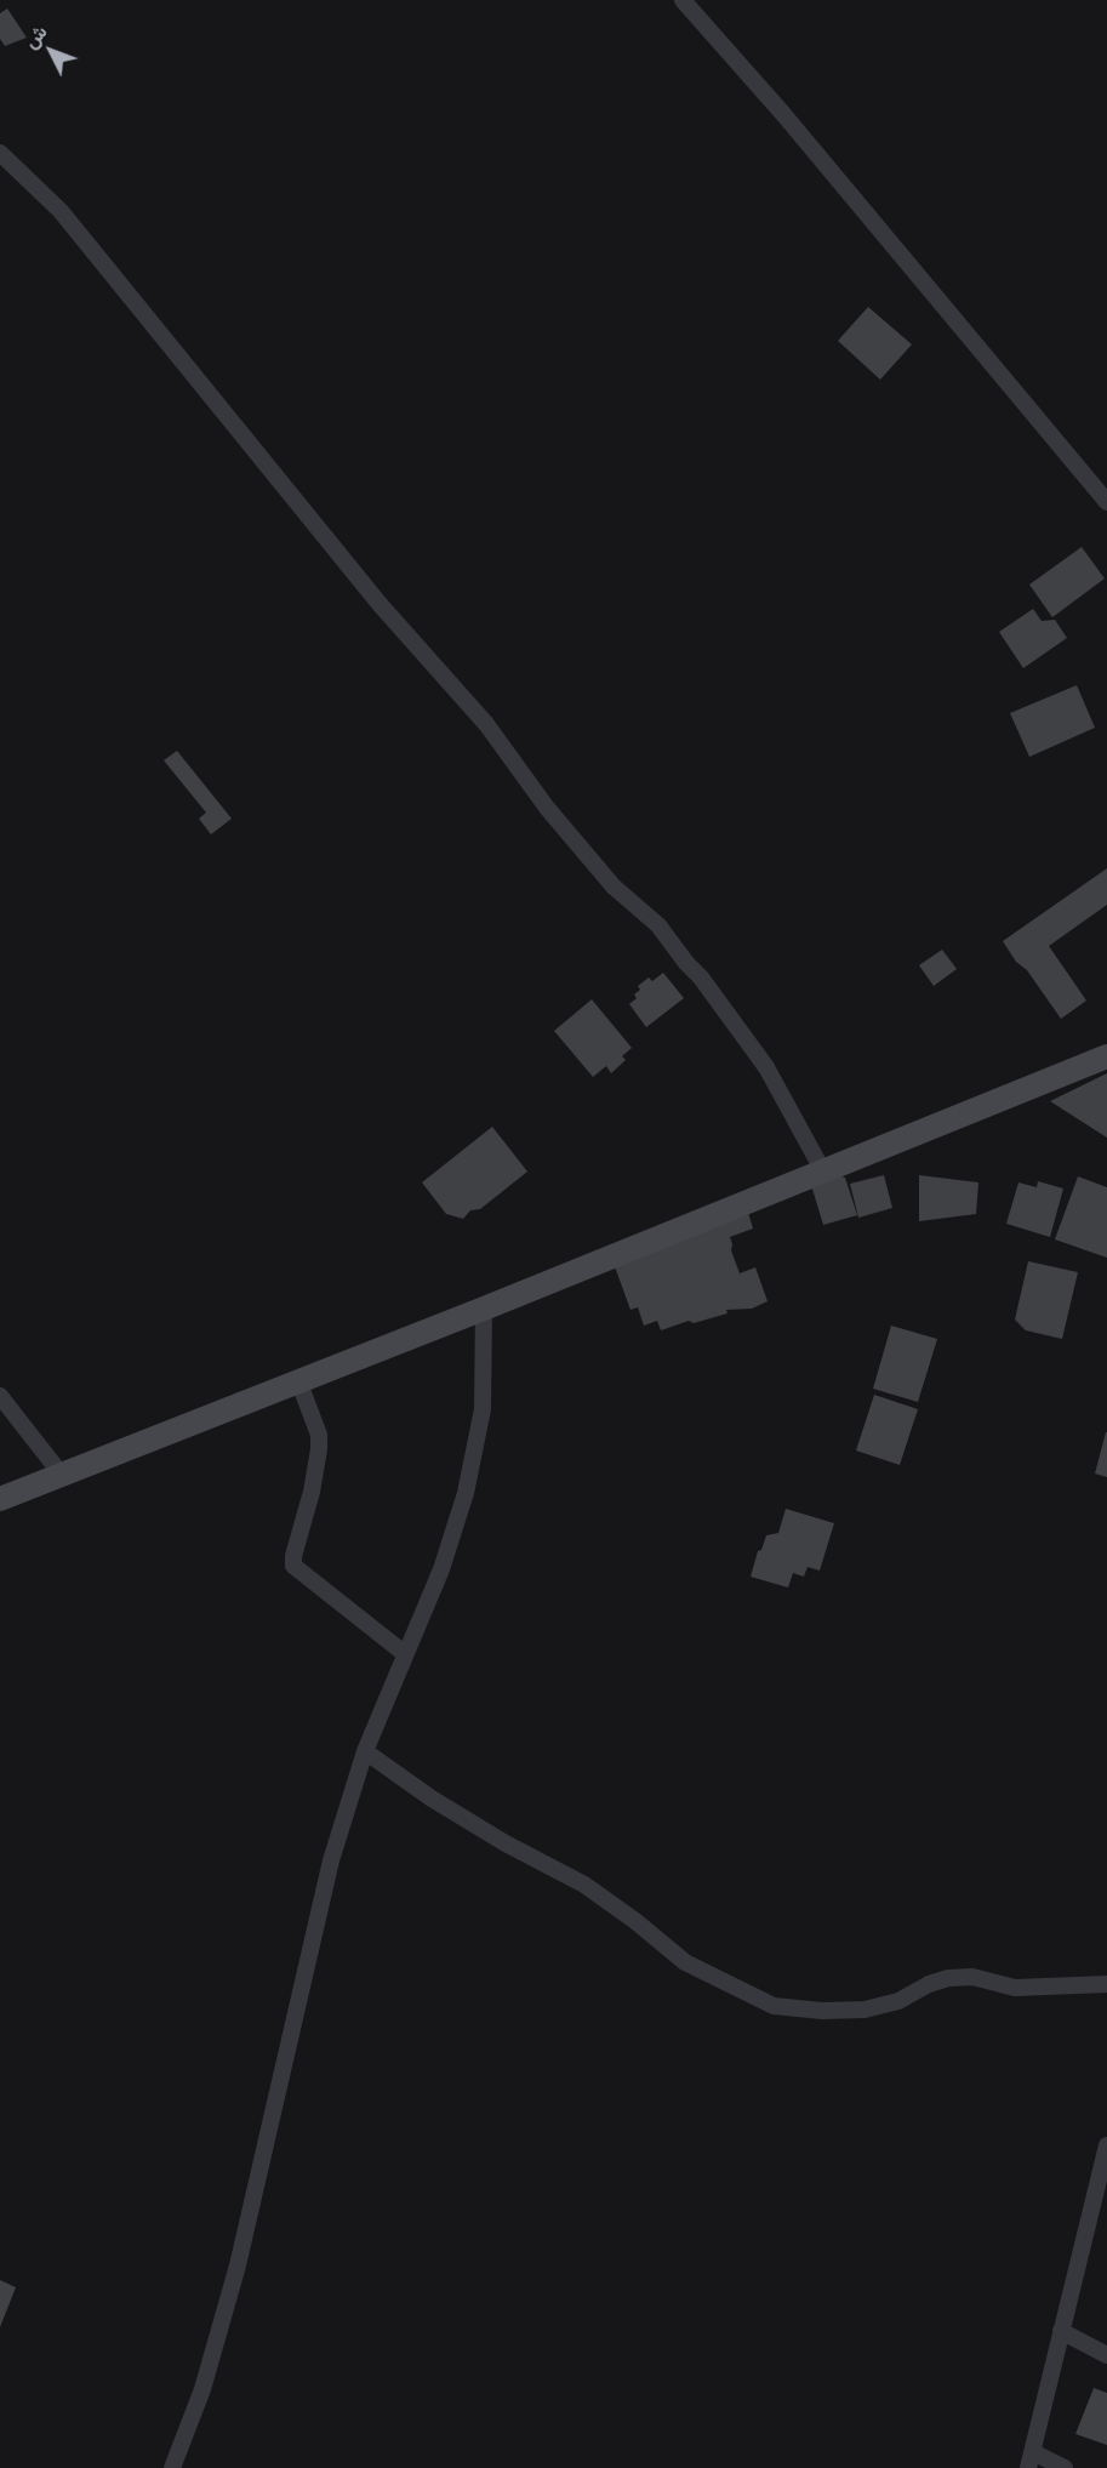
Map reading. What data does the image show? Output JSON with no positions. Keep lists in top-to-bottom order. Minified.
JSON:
{"north":"top left"}
